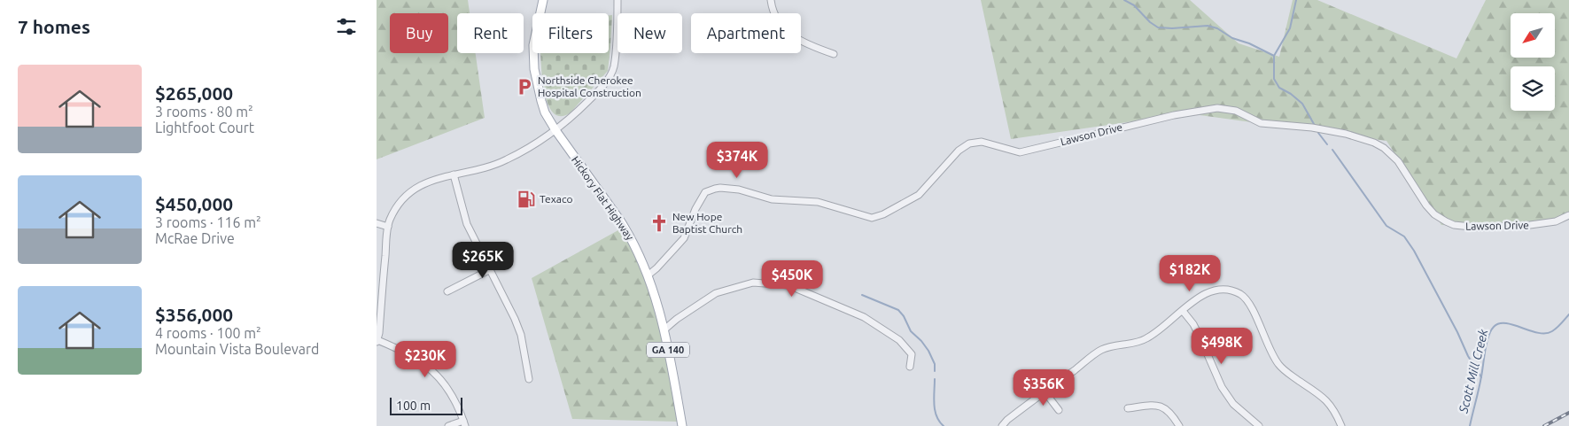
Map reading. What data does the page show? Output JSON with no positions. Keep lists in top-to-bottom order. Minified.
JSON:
{"streets":{"main road":["Hickory Flat Highway","GA 140"],"street":["Lawson Drive"]},"crossings":[["Lawson Drive","Hickory Flat Highway"]],"water":["Scott Mill Creek"],"places":{"parking":["Northside Cherokee Hospital Construction"],"fuel station":["Texaco"],"church":["New Hope Baptist Church"]},"scale_bar":"100 m","north":"bottom left","page":{"heading":"7 homes","chip":["Buy","Rent","Filters","New","Apartment"],"list":[{"name":"$265,000","note":"3 rooms · 80 m² · Lightfoot Court"},{"name":"$450,000","note":"3 rooms · 116 m² · McRae Drive"},{"name":"$356,000","note":"4 rooms · 100 m² · Mountain Vista Boulevard"}],"price":["$374K","$265K","$182K","$450K","$498K","$230K","$356K"],"scale":"100 m"}}
